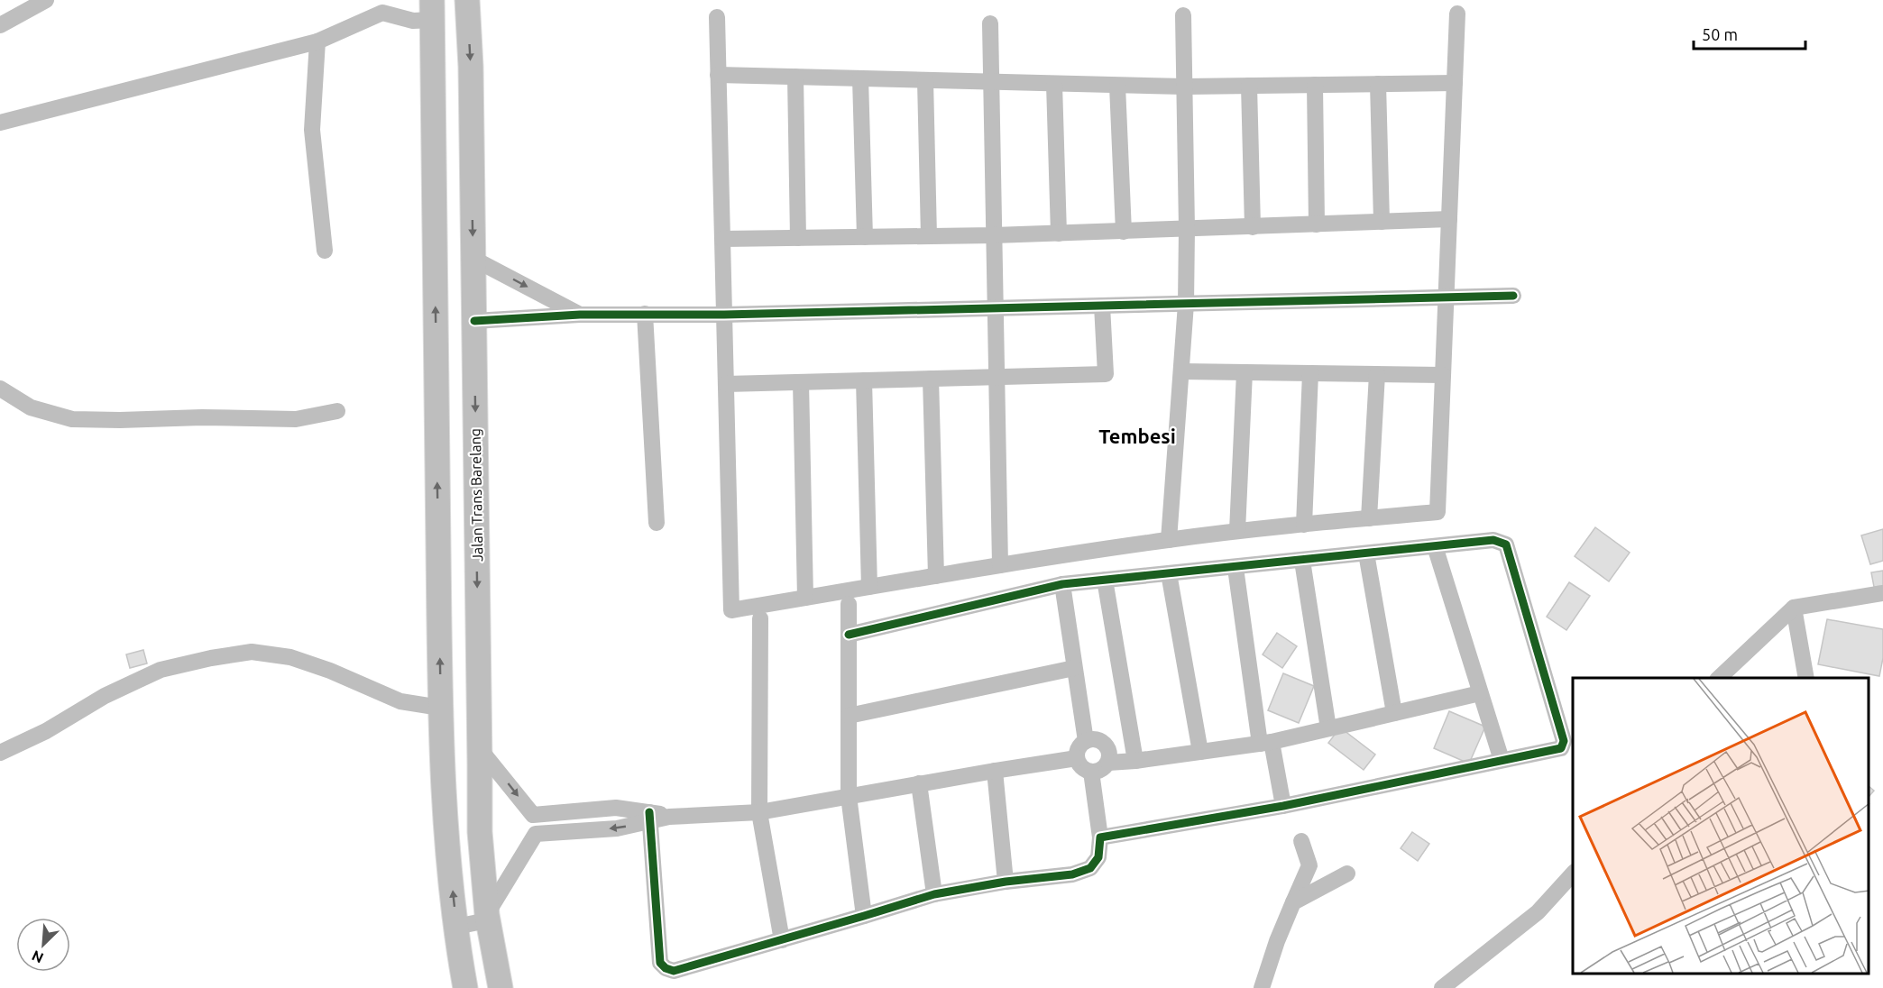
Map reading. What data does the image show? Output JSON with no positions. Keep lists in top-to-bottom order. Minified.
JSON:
{"streets":{"highway":["Jalan Trans Barelang"]},"districts":["Tembesi"],"scale_bar":"50 m","north":"bottom left"}
